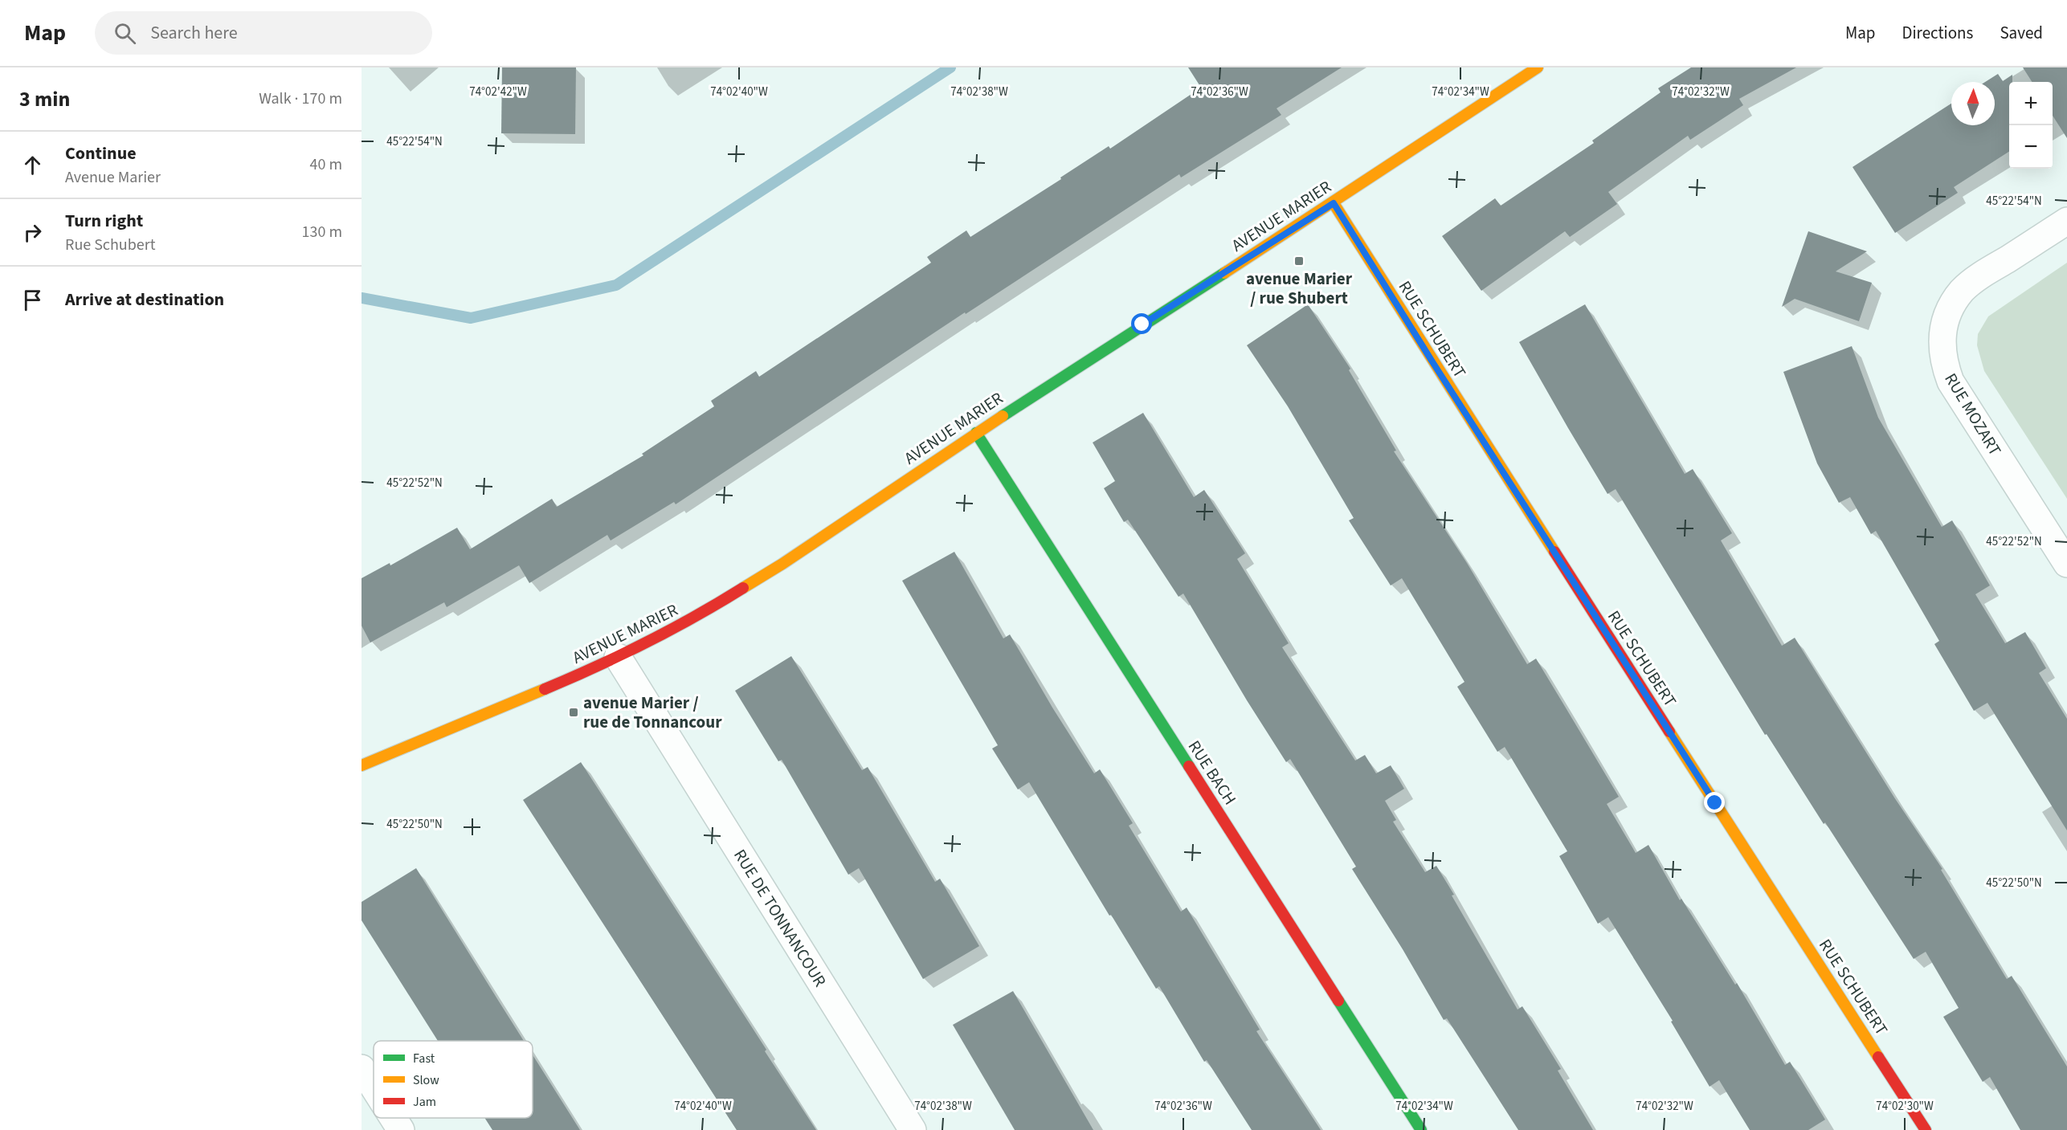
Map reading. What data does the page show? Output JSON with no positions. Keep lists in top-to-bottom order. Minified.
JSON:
{"streets":{"street":["AVENUE MARIER","RUE SCHUBERT","RUE MOZART","RUE BACH","RUE DE TONNANCOUR"]},"crossings":[["AVENUE MARIER","RUE SCHUBERT"],["AVENUE MARIER","RUE BACH"],["AVENUE MARIER","RUE DE TONNANCOUR"]],"places":{"transit":["avenue Marier / rue Shubert","avenue Marier / rue de Tonnancour"]},"legend":["Fast","Slow","Jam"],"north":"top","page":{"header":"Map","search":"Search here","nav":["Map","Directions","Saved"],"heading":["3 min","Walk · 170 m"],"map_buttons":["+","−"],"list":[["Continue","Avenue Marier","40 m"],["Turn right","Rue Schubert","130 m"],"Arrive at destination"]},"coordinates":["74°02'42\"W","74°02'40\"W","74°02'38\"W","74°02'36\"W","74°02'34\"W","74°02'32\"W","45°22'54\"N","45°22'52\"N","45°22'50\"N","74°02'30\"W"]}
